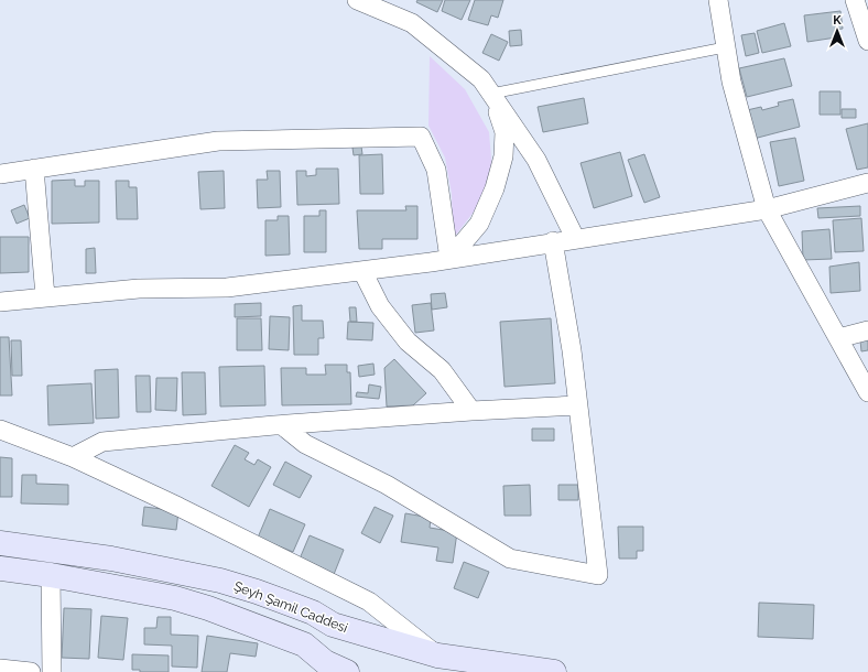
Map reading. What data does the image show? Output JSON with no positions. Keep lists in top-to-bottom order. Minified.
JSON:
{"streets":{"main road":["Şeyh Şamil Caddesi"]},"north":"top"}
